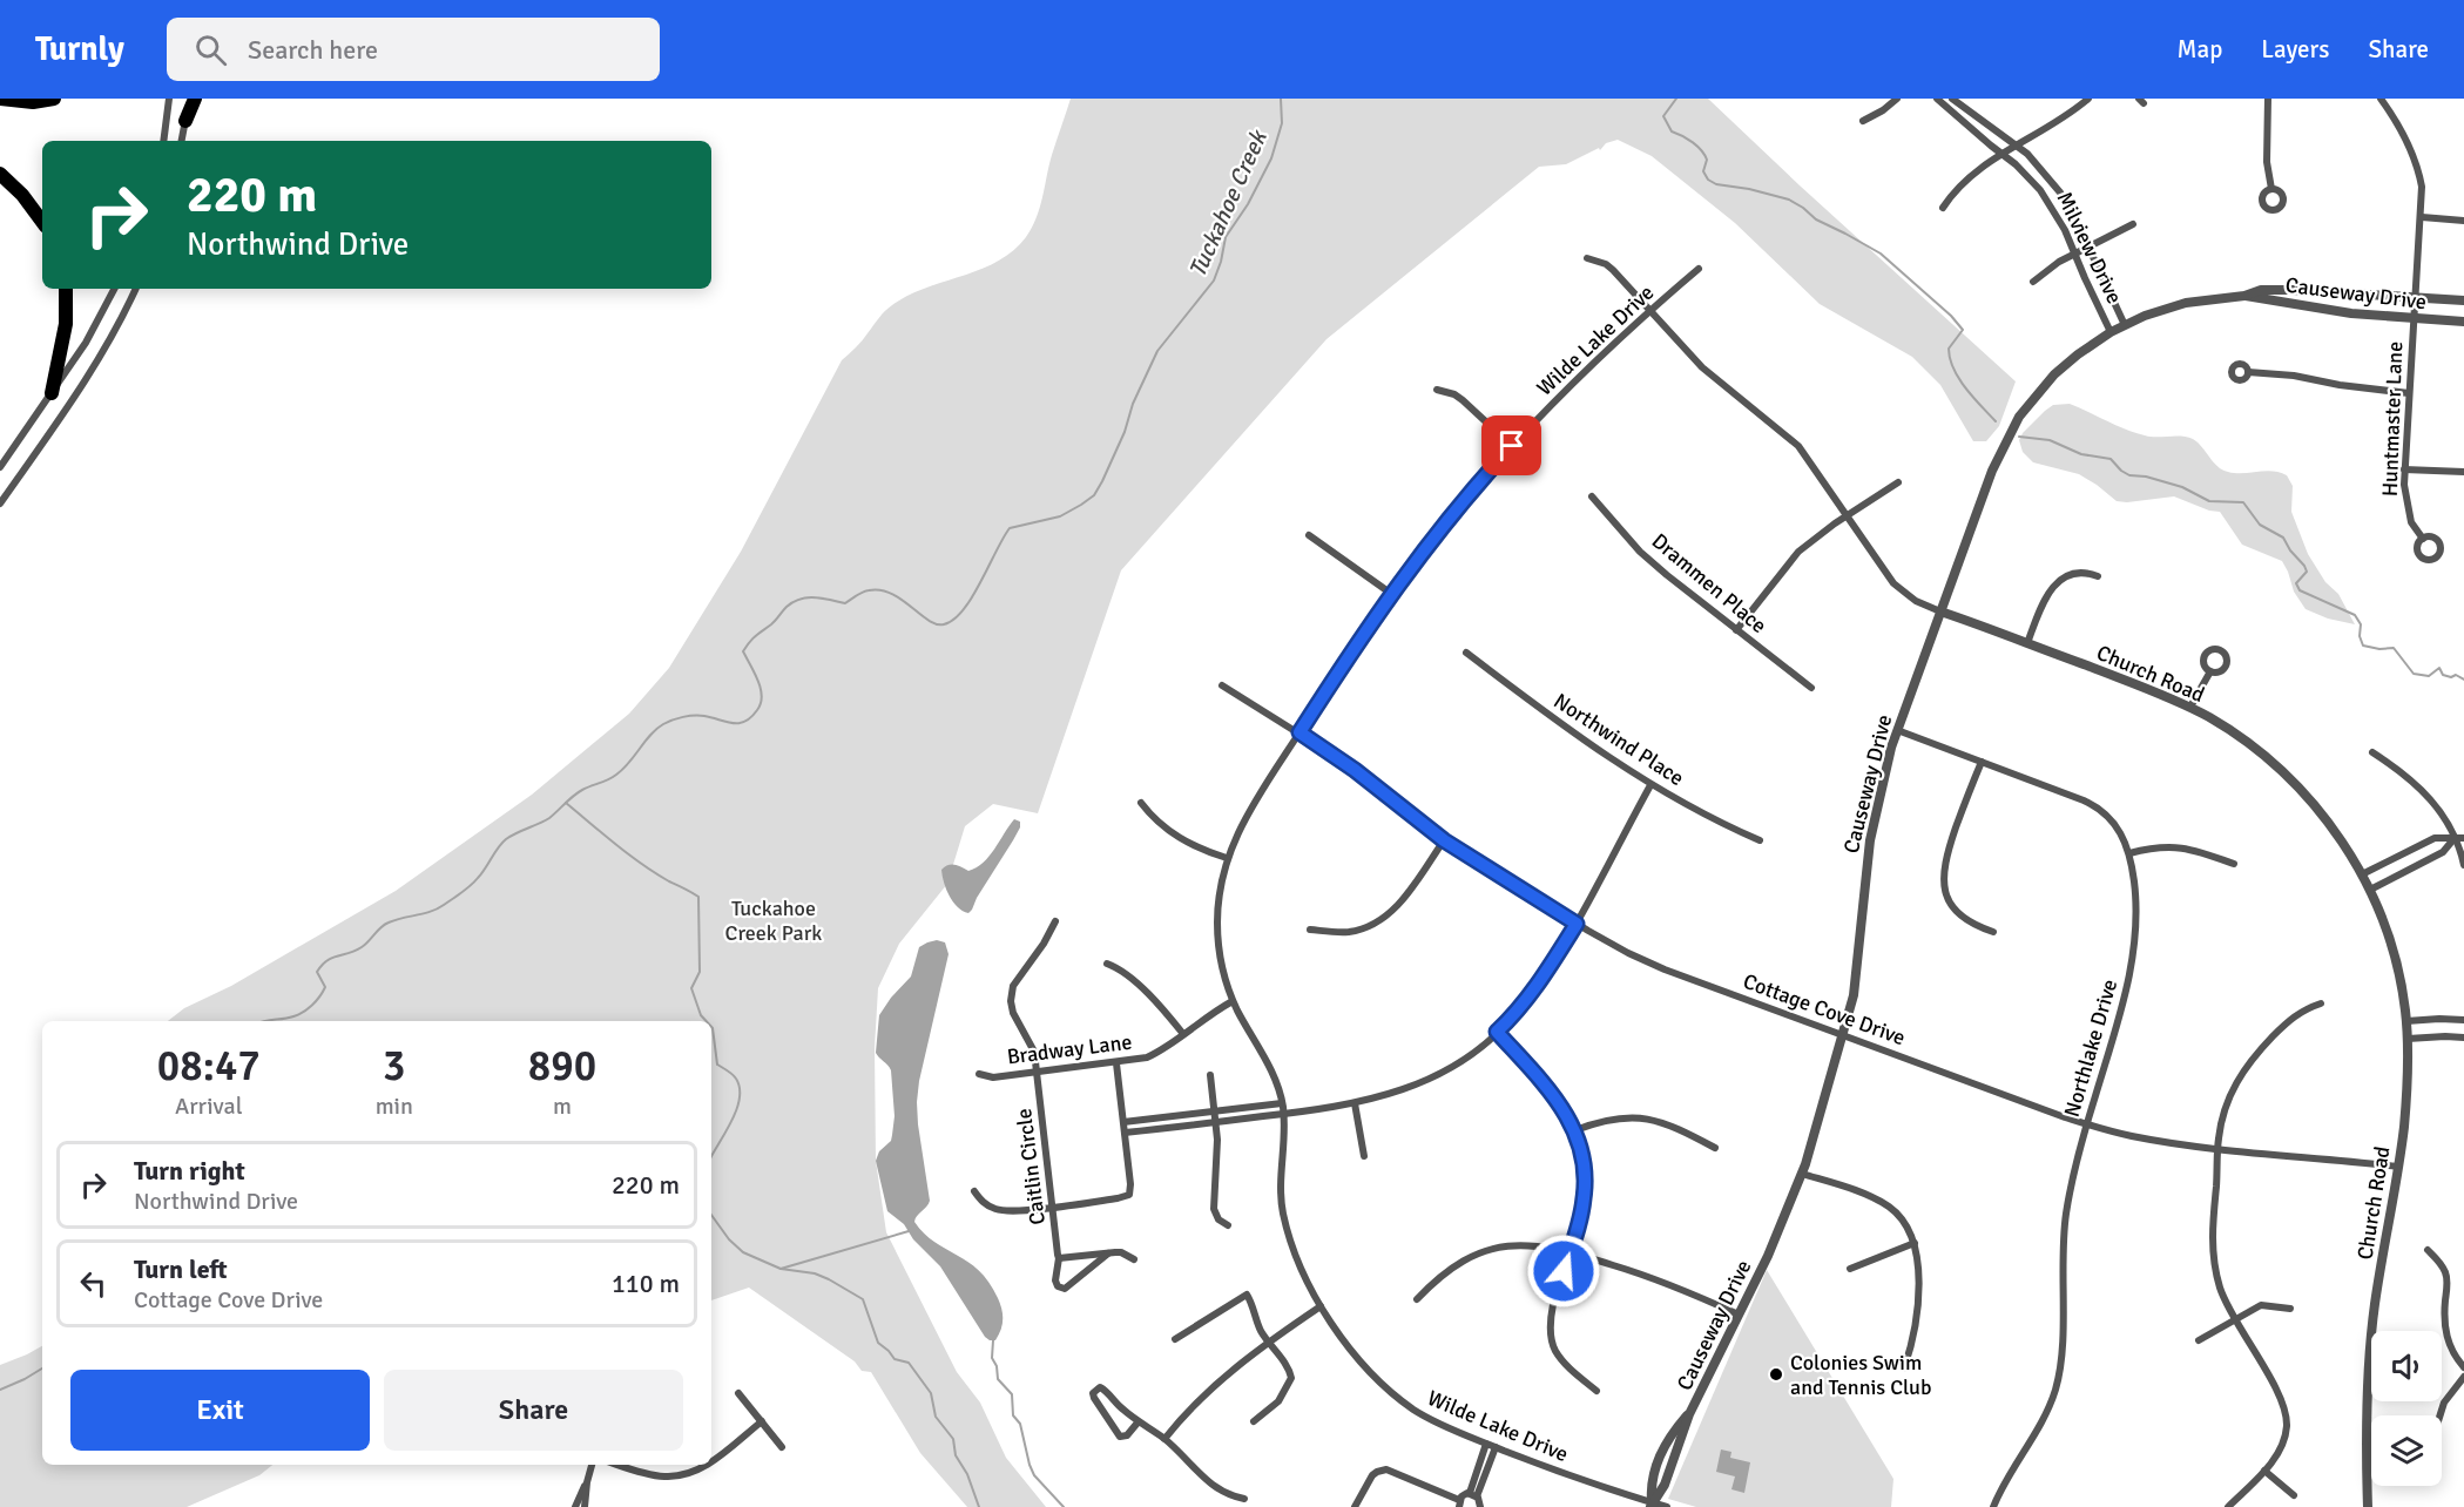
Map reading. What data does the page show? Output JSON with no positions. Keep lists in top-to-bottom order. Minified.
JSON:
{"streets":{"street":["Milview Drive","Causeway Drive","Wilde Lake Drive","Huntmaster Lane","Drammen Place","Church Road","Northwind Place","Cottage Cove Drive","Northlake Drive","Bradway Lane","Caitlin Circle"]},"crossings":[["Milview Drive","Causeway Drive"],["Causeway Drive","Wilde Lake Drive"],["Causeway Drive","Huntmaster Lane"],["Causeway Drive","Church Road"],["Causeway Drive","Cottage Cove Drive"],["Causeway Drive","Northlake Drive"],["Wilde Lake Drive","Church Road"],["Wilde Lake Drive","Cottage Cove Drive"],["Wilde Lake Drive","Bradway Lane"],["Church Road","Cottage Cove Drive"],["Cottage Cove Drive","Northlake Drive"],["Bradway Lane","Caitlin Circle"]],"water":["Tuckahoe Creek"],"parks":["Tuckahoe Creek Park"],"places":["Colonies Swim and Tennis Club"],"page":{"header":"Turnly","search":"Search here","nav":["Map","Layers","Share"],"turn":["220 m","Northwind Drive"],"eta":["08:47","Arrival","3","min","890","m"],"list":[{"name":"Turn right","note":"Northwind Drive","value":"220 m"},{"name":"Turn left","note":"Cottage Cove Drive","value":"110 m"}],"buttons":["Exit","Share"]}}
